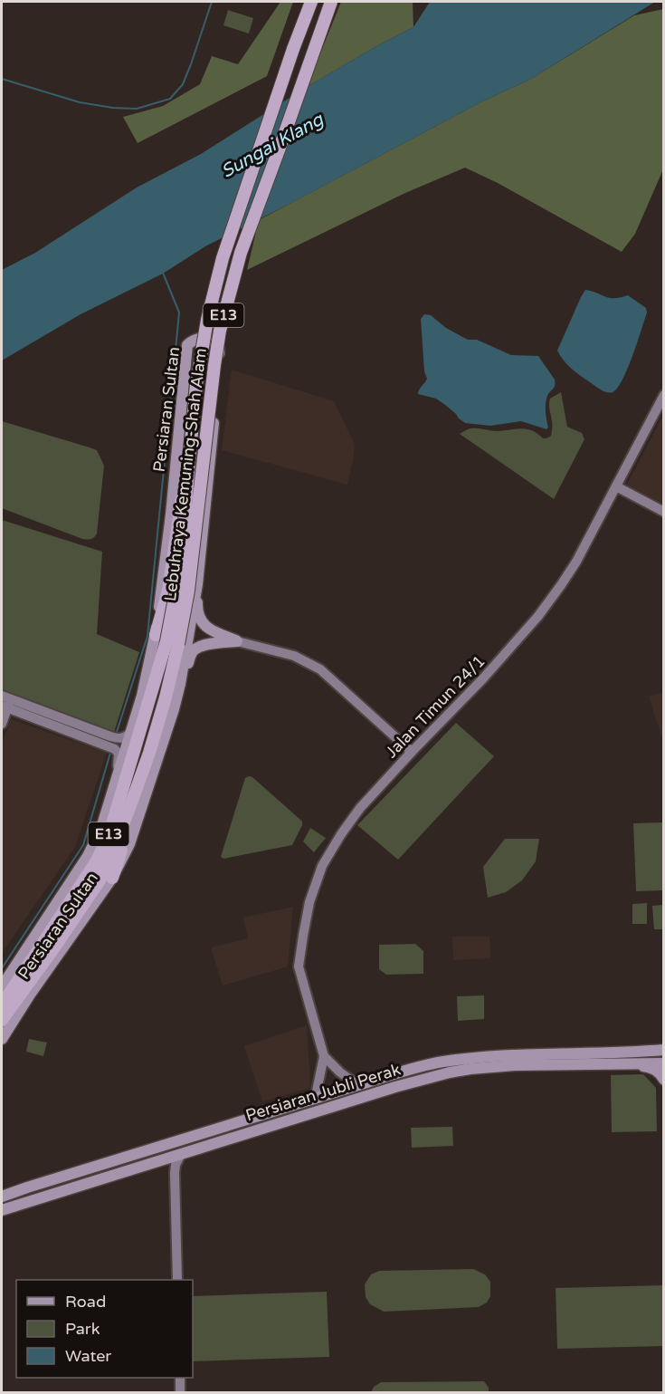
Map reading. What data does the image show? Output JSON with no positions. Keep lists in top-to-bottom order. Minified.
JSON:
{"streets":{"highway":["E13","Lebuhraya Kemuning-Shah Alam"],"main road":["Persiaran Sultan","Persiaran Jubli Perak"],"street":["Jalan Timun 24/1"]},"crossings":[["E13","Persiaran Sultan"],["E13","Lebuhraya Kemuning-Shah Alam"],["Persiaran Sultan","Lebuhraya Kemuning-Shah Alam"]],"water":["Sungai Klang"],"legend":["Road","Park","Water"]}
